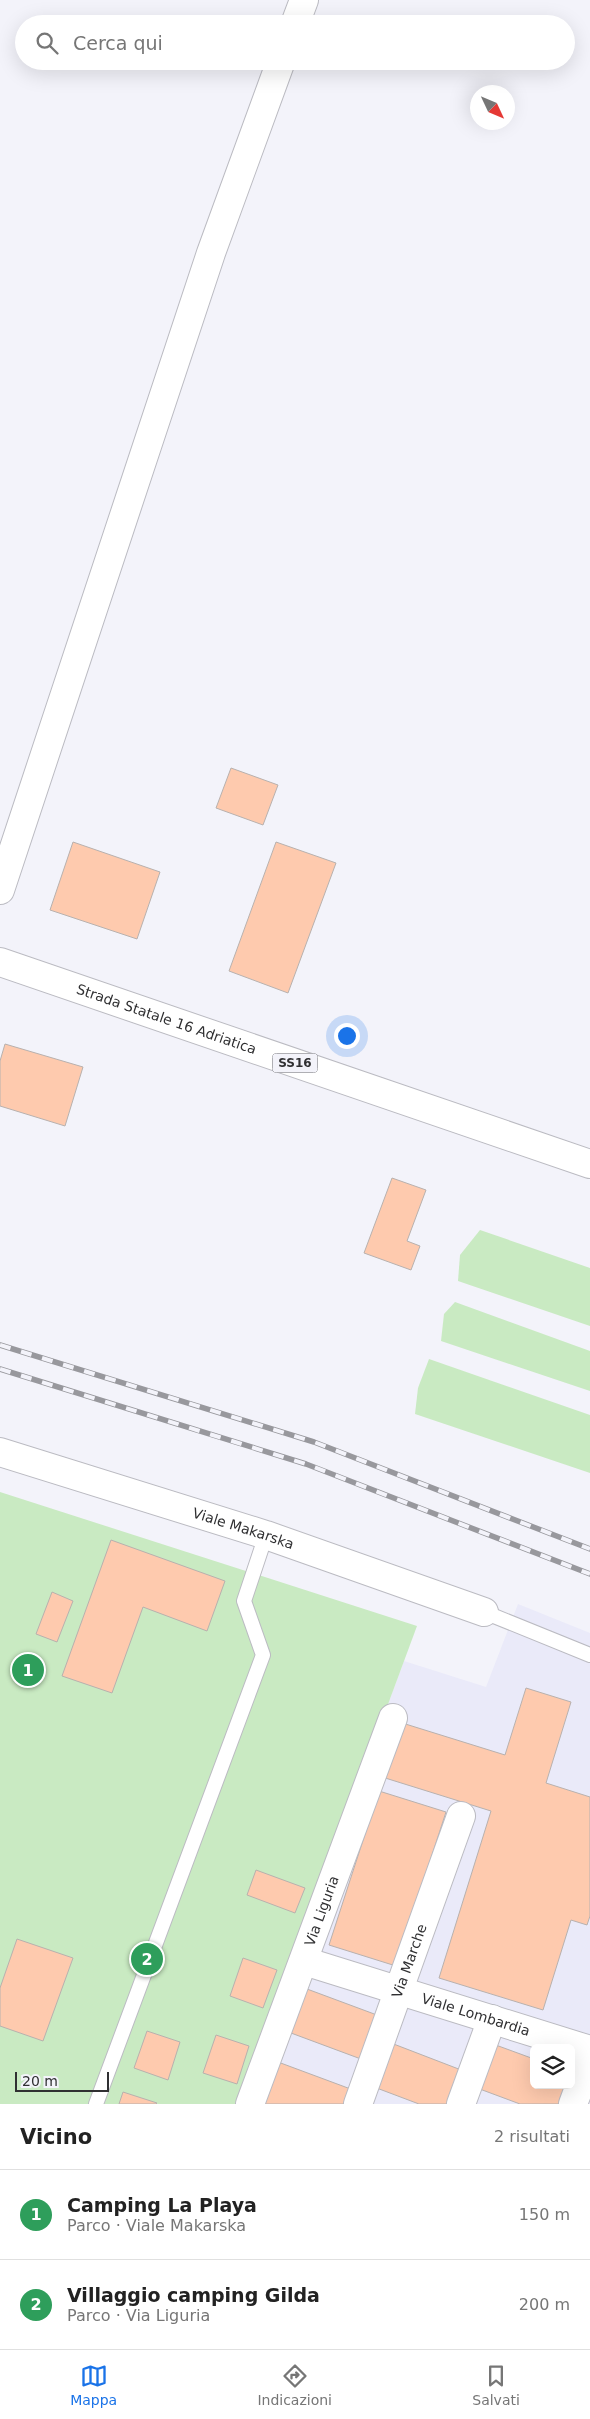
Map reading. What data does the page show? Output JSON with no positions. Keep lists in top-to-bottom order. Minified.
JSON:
{"streets":{"street":["Strada Statale 16 Adriatica","SS16","Viale Makarska","Via Liguria","Via Marche","Viale Lombardia"]},"crossings":[["Via Liguria","Viale Lombardia"],["Via Marche","Viale Lombardia"]],"scale_bar":"20 m","north":"bottom right","page":{"search":"Cerca qui","pins":["1","2"],"scale":"20 m","heading":["Vicino","2 risultati"],"list":[{"mark":"1","name":"Camping La Playa","note":"Parco · Viale Makarska","value":"150 m"},{"mark":"2","name":"Villaggio camping Gilda","note":"Parco · Via Liguria","value":"200 m"}],"nav":["Mappa","Indicazioni","Salvati"]}}
